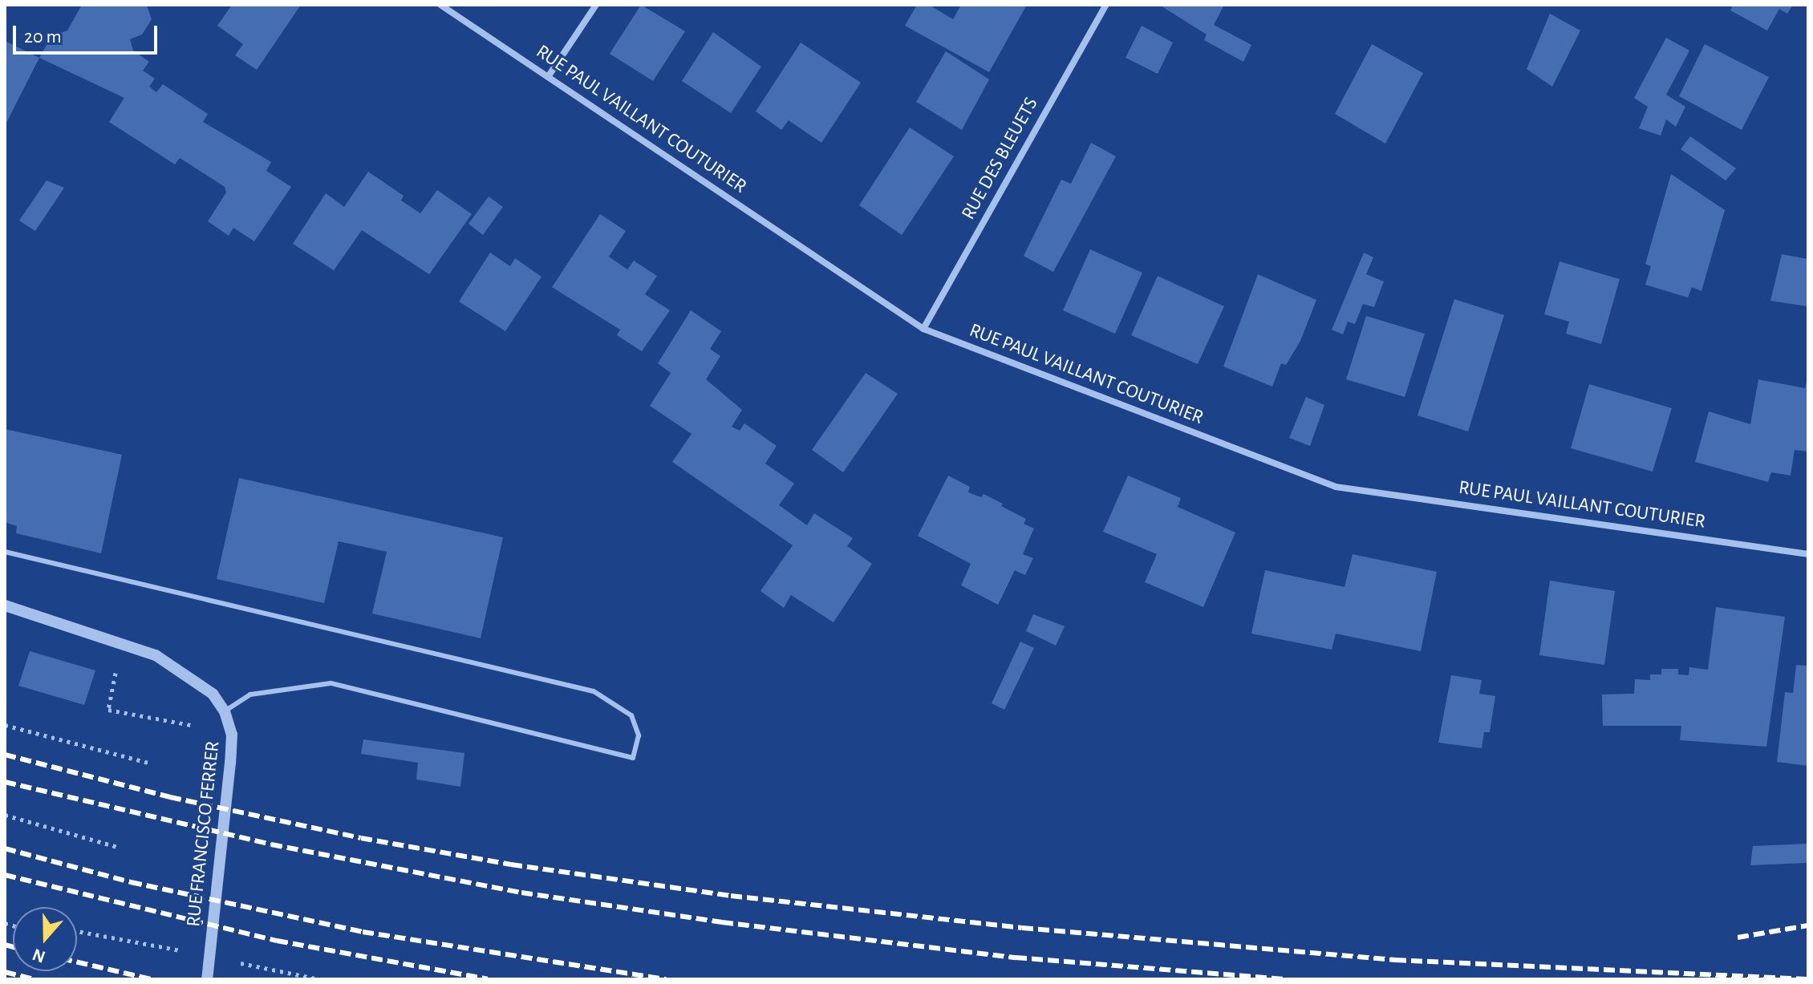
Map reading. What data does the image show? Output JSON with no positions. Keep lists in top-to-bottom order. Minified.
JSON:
{"streets":{"street":["RUE PAUL VAILLANT COUTURIER","RUE DES BLEUETS","RUE FRANCISCO FERRER"]},"crossings":[["RUE PAUL VAILLANT COUTURIER","RUE DES BLEUETS"]],"scale_bar":"20 m","north":"bottom"}
